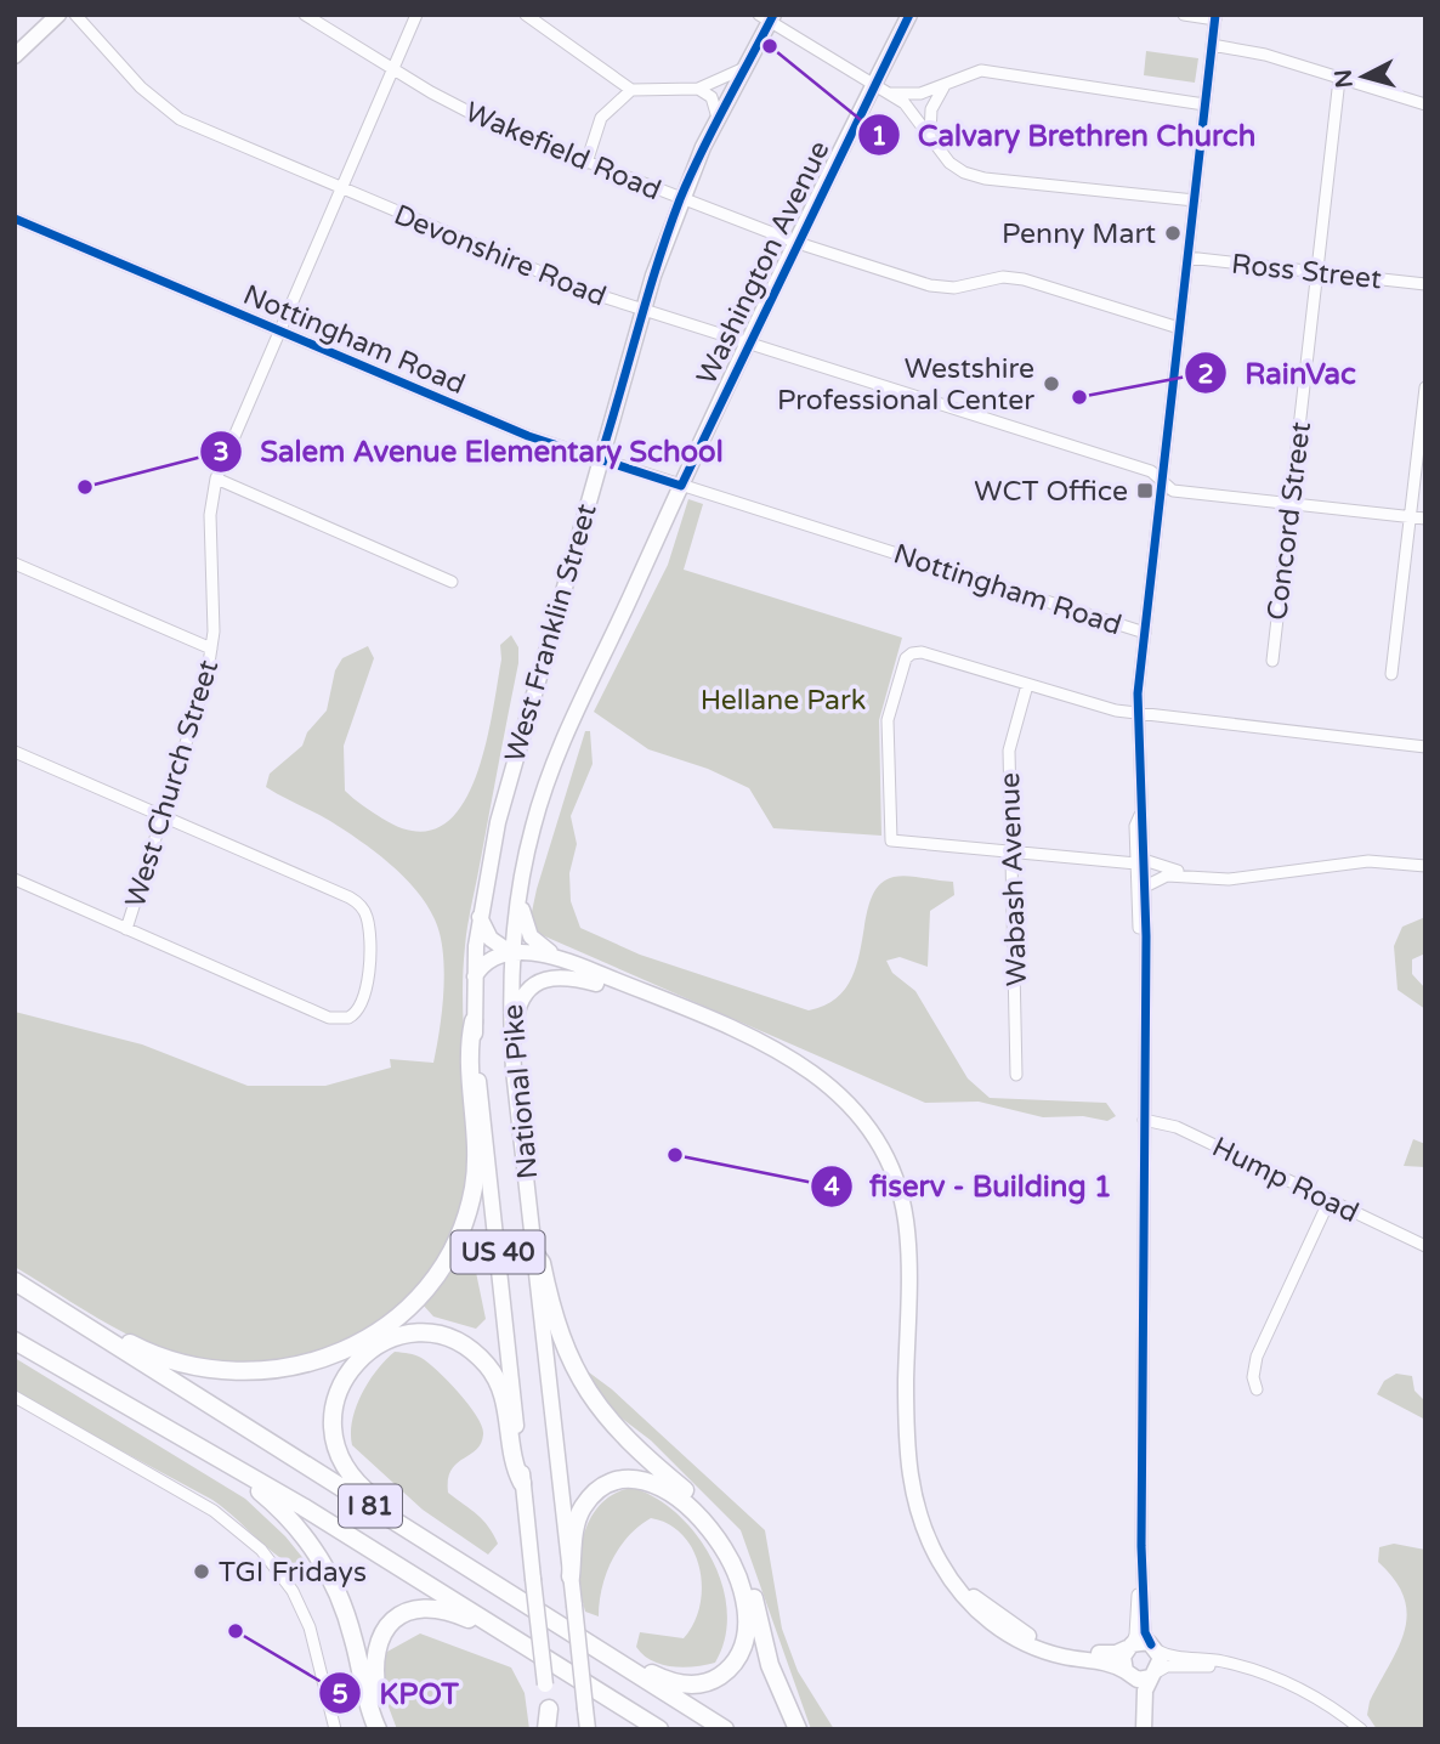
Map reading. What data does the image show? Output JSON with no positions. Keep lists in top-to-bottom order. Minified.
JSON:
{"streets":{"highway":["I 81"],"main road":["Washington Avenue","West Franklin Street","National Pike","US 40"],"street":["Wakefield Road","Devonshire Road","Ross Street","Nottingham Road","Concord Street","West Church Street","Wabash Avenue","Hump Road"]},"crossings":[["Wakefield Road","Washington Avenue"],["Wakefield Road","West Franklin Street"],["Wakefield Road","West Church Street"],["Devonshire Road","Washington Avenue"],["Devonshire Road","Concord Street"],["Devonshire Road","West Franklin Street"],["Devonshire Road","West Church Street"],["Washington Avenue","Nottingham Road"],["Washington Avenue","National Pike"],["Ross Street","Concord Street"],["Nottingham Road","West Franklin Street"],["Nottingham Road","West Church Street"],["Nottingham Road","National Pike"],["West Franklin Street","National Pike"]],"parks":["Hellane Park"],"places":{"other":["Calvary Brethren Church","Penny Mart","Westshire Professional Center","RainVac","Salem Avenue Elementary School","fiserv - Building 1","TGI Fridays","KPOT"],"transit":["WCT Office"]},"north":"left"}
